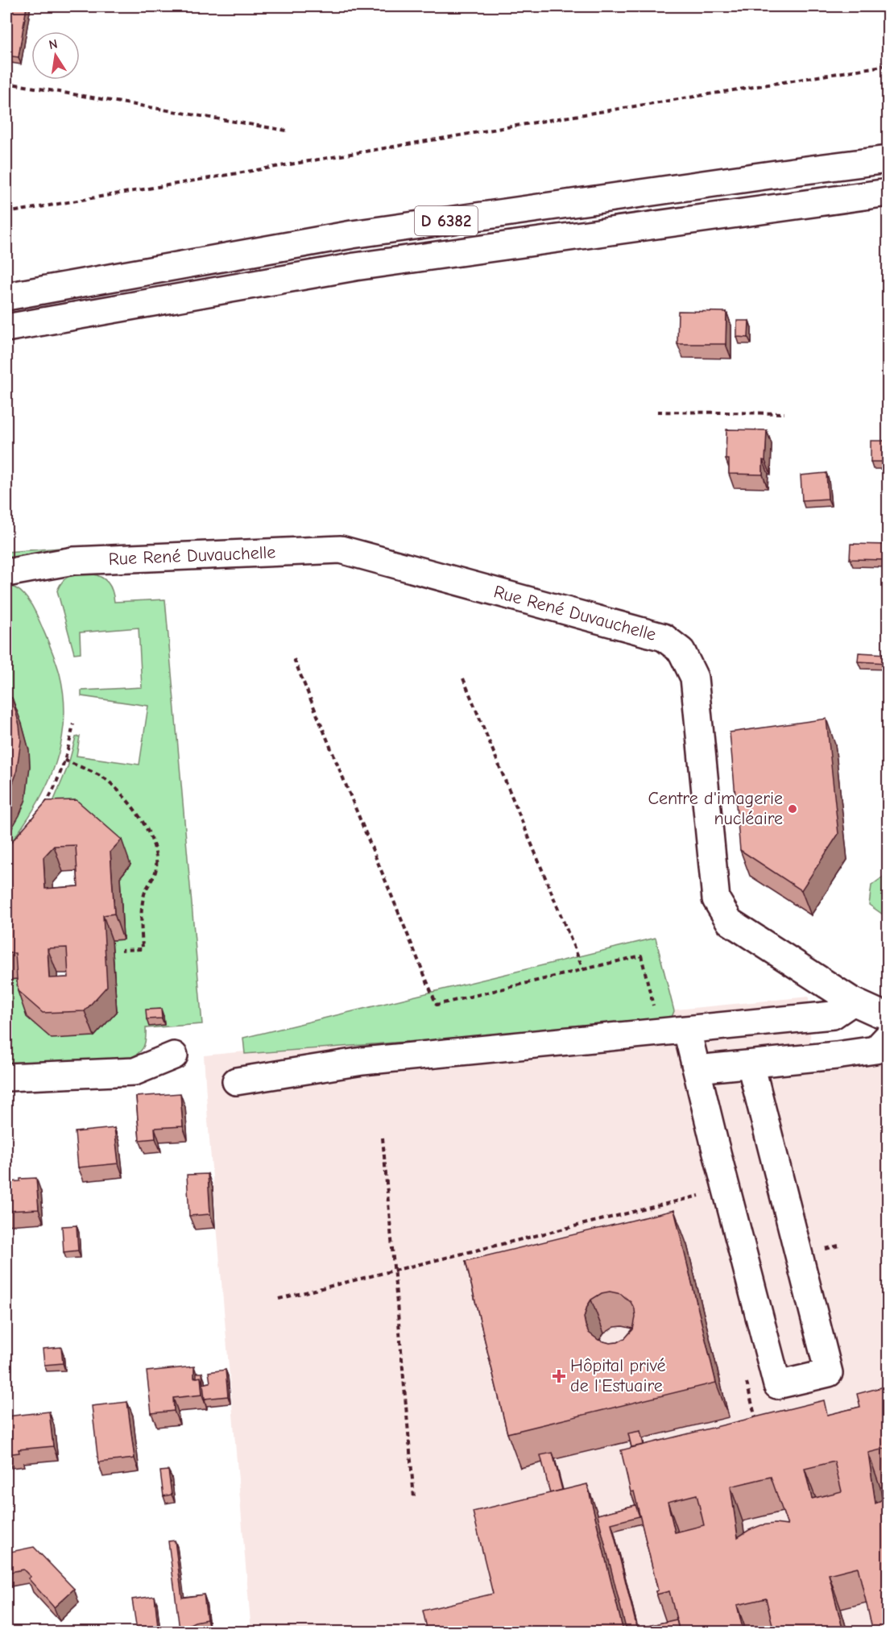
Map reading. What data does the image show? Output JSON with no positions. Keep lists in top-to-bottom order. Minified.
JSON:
{"streets":{"main road":["D 6382","Rue René Duvauchelle"]},"places":{"other":["Centre d'imagerie nucléaire"],"health":["Hôpital privé de l'Estuaire"]},"north":"top"}
